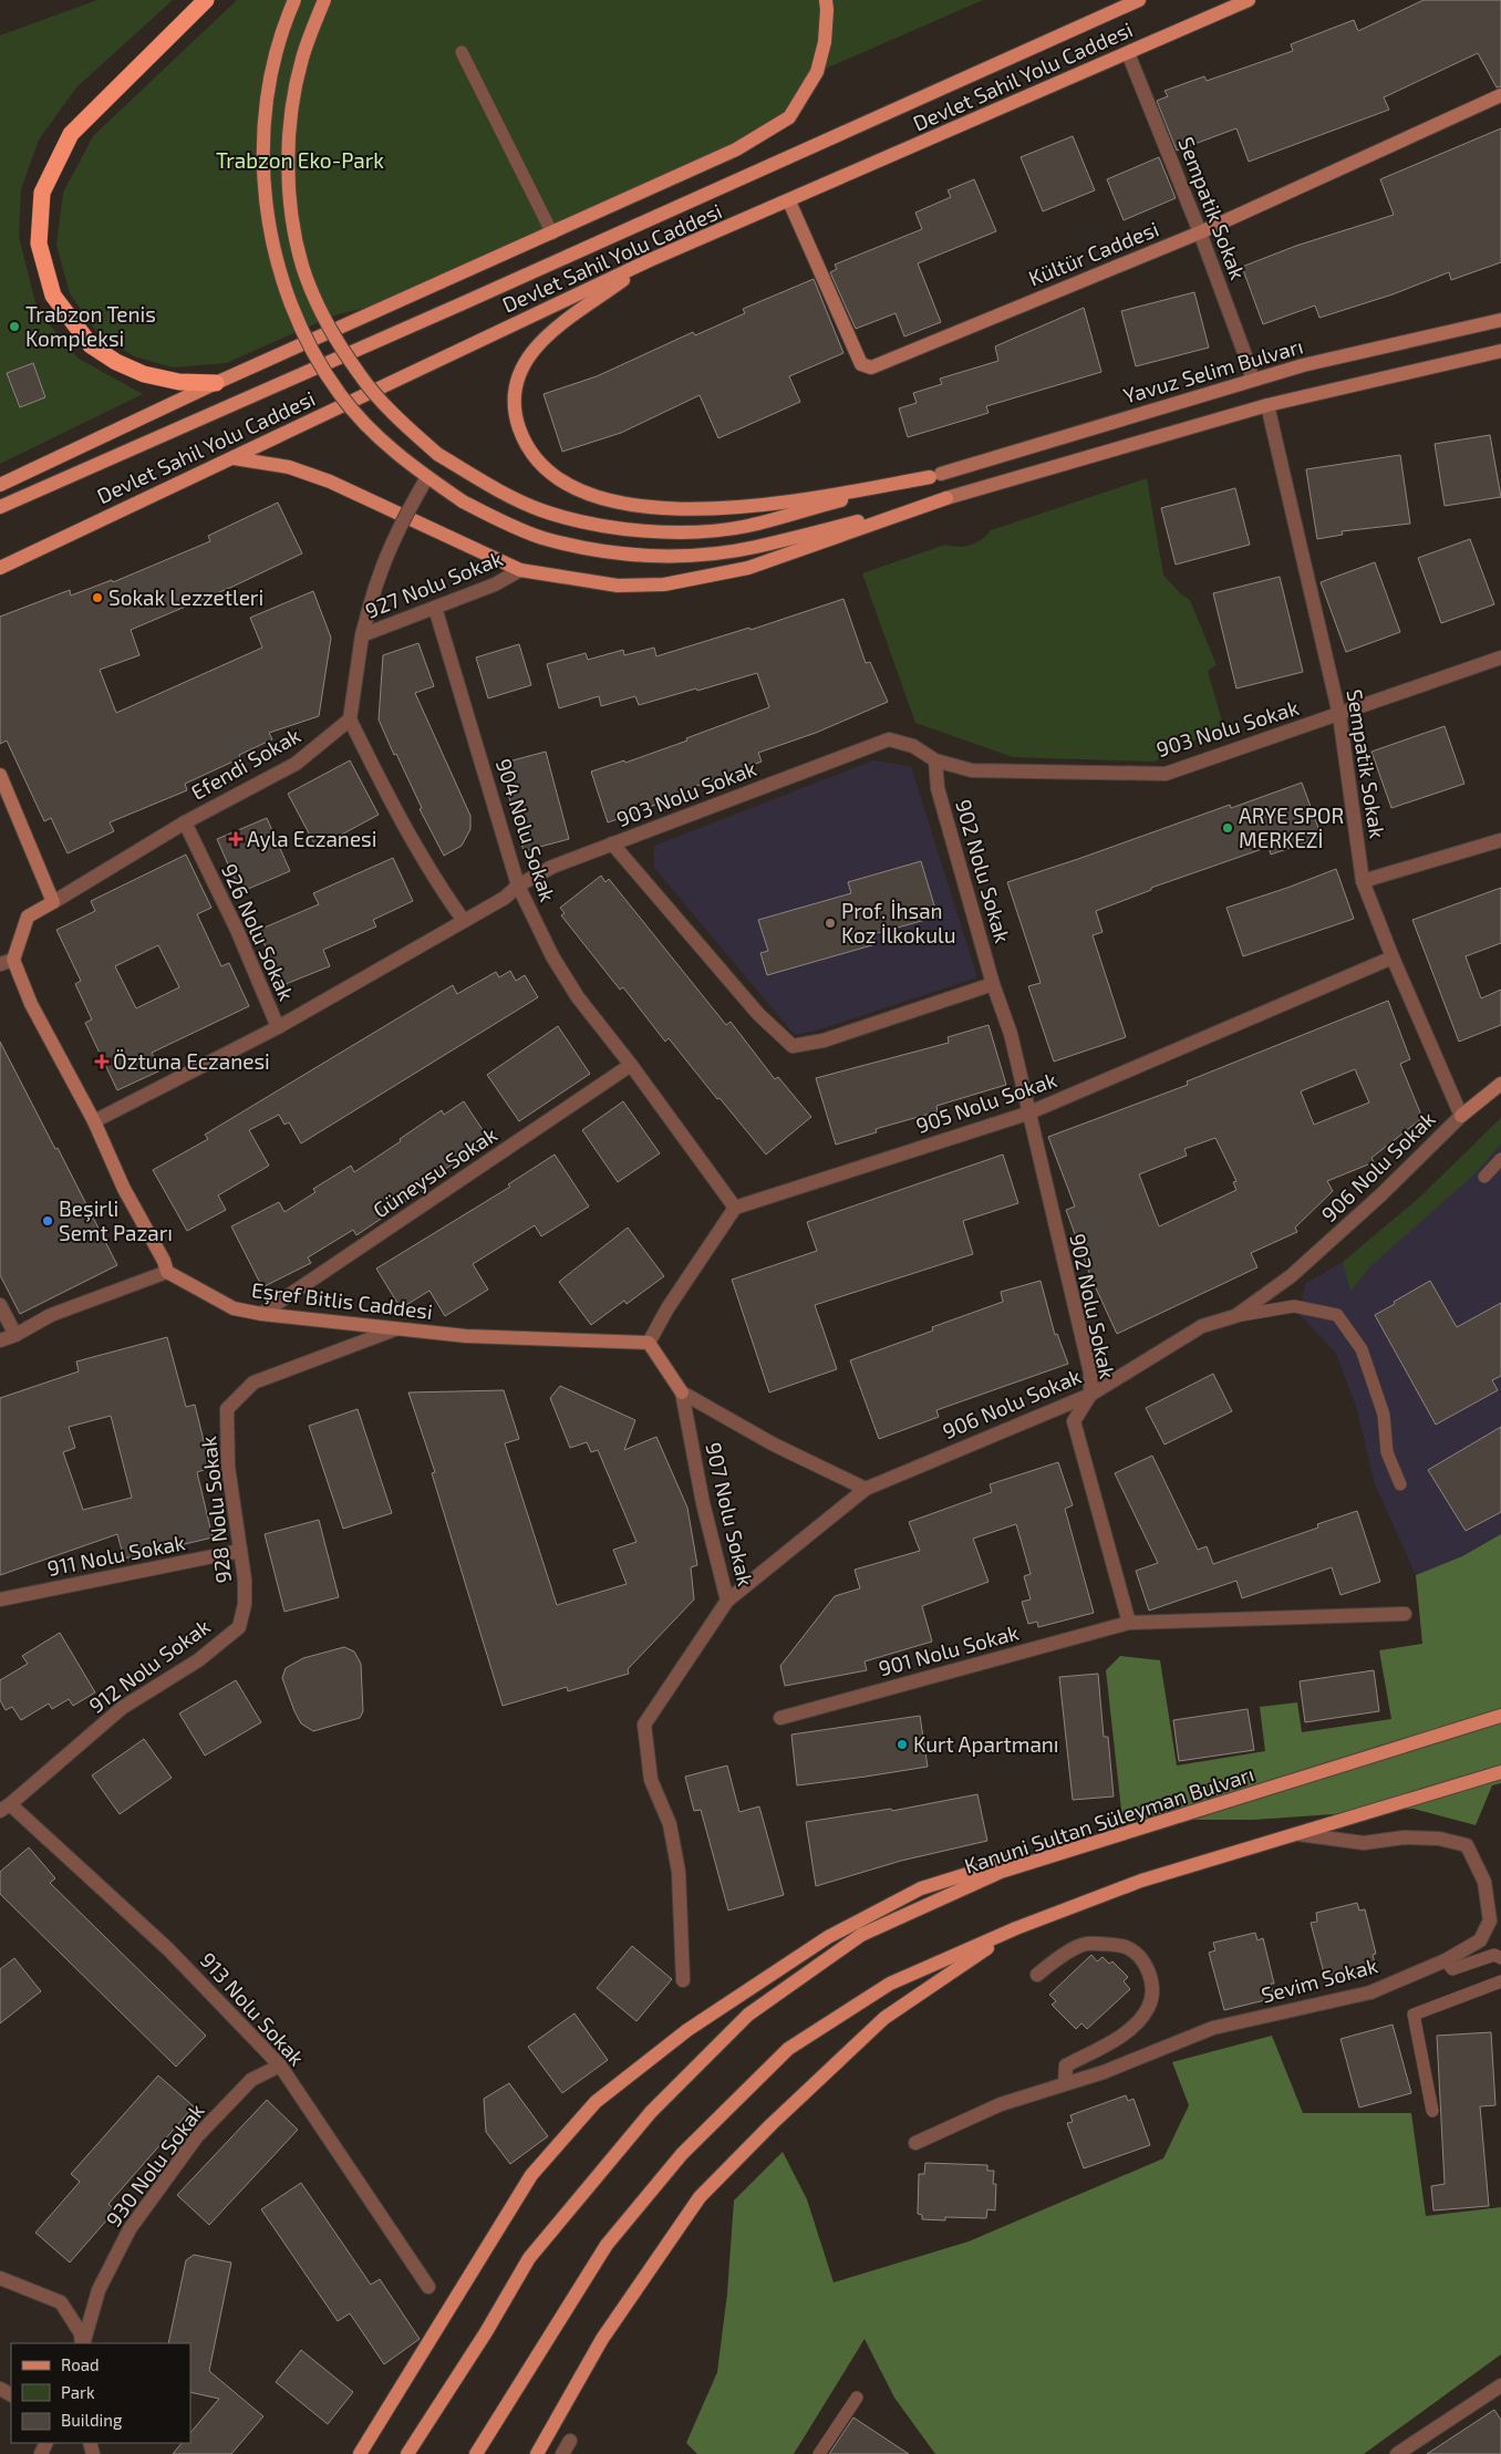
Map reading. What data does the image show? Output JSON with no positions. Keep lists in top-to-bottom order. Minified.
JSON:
{"streets":{"main road":["Devlet Sahil Yolu Caddesi","Kanuni Sultan Süleyman Bulvarı"],"street":["Sempatik Sokak","Kültür Caddesi","Yavuz Selim Bulvarı","927 Nolu Sokak","903 Nolu Sokak","Efendi Sokak","904 Nolu Sokak","902 Nolu Sokak","926 Nolu Sokak","905 Nolu Sokak","906 Nolu Sokak","Güneysu Sokak","Eşref Bitlis Caddesi","928 Nolu Sokak","907 Nolu Sokak","911 Nolu Sokak","901 Nolu Sokak","912 Nolu Sokak","Sevim Sokak","913 Nolu Sokak","930 Nolu Sokak"]},"crossings":[["Devlet Sahil Yolu Caddesi","Sempatik Sokak"],["Devlet Sahil Yolu Caddesi","Kültür Caddesi"],["Sempatik Sokak","Kültür Caddesi"],["Sempatik Sokak","Yavuz Selim Bulvarı"],["Sempatik Sokak","903 Nolu Sokak"],["Sempatik Sokak","905 Nolu Sokak"],["Sempatik Sokak","906 Nolu Sokak"],["927 Nolu Sokak","904 Nolu Sokak"],["903 Nolu Sokak","904 Nolu Sokak"],["903 Nolu Sokak","902 Nolu Sokak"],["903 Nolu Sokak","926 Nolu Sokak"],["Efendi Sokak","926 Nolu Sokak"],["904 Nolu Sokak","905 Nolu Sokak"],["904 Nolu Sokak","Güneysu Sokak"],["902 Nolu Sokak","905 Nolu Sokak"],["902 Nolu Sokak","906 Nolu Sokak"],["902 Nolu Sokak","901 Nolu Sokak"],["906 Nolu Sokak","907 Nolu Sokak"],["Güneysu Sokak","Eşref Bitlis Caddesi"],["Eşref Bitlis Caddesi","928 Nolu Sokak"],["928 Nolu Sokak","911 Nolu Sokak"],["928 Nolu Sokak","912 Nolu Sokak"],["912 Nolu Sokak","913 Nolu Sokak"],["913 Nolu Sokak","930 Nolu Sokak"]],"parks":["Trabzon Eko-Park"],"places":{"other":["Trabzon Tenis Kompleksi","Sokak Lezzetleri","ARYE SPOR MERKEZİ","Prof. İhsan Koz İlkokulu","Beşirli Semt Pazarı","Kurt Apartmanı"],"health":["Ayla Eczanesi","Öztuna Eczanesi"]},"legend":["Road","Park","Building"]}
